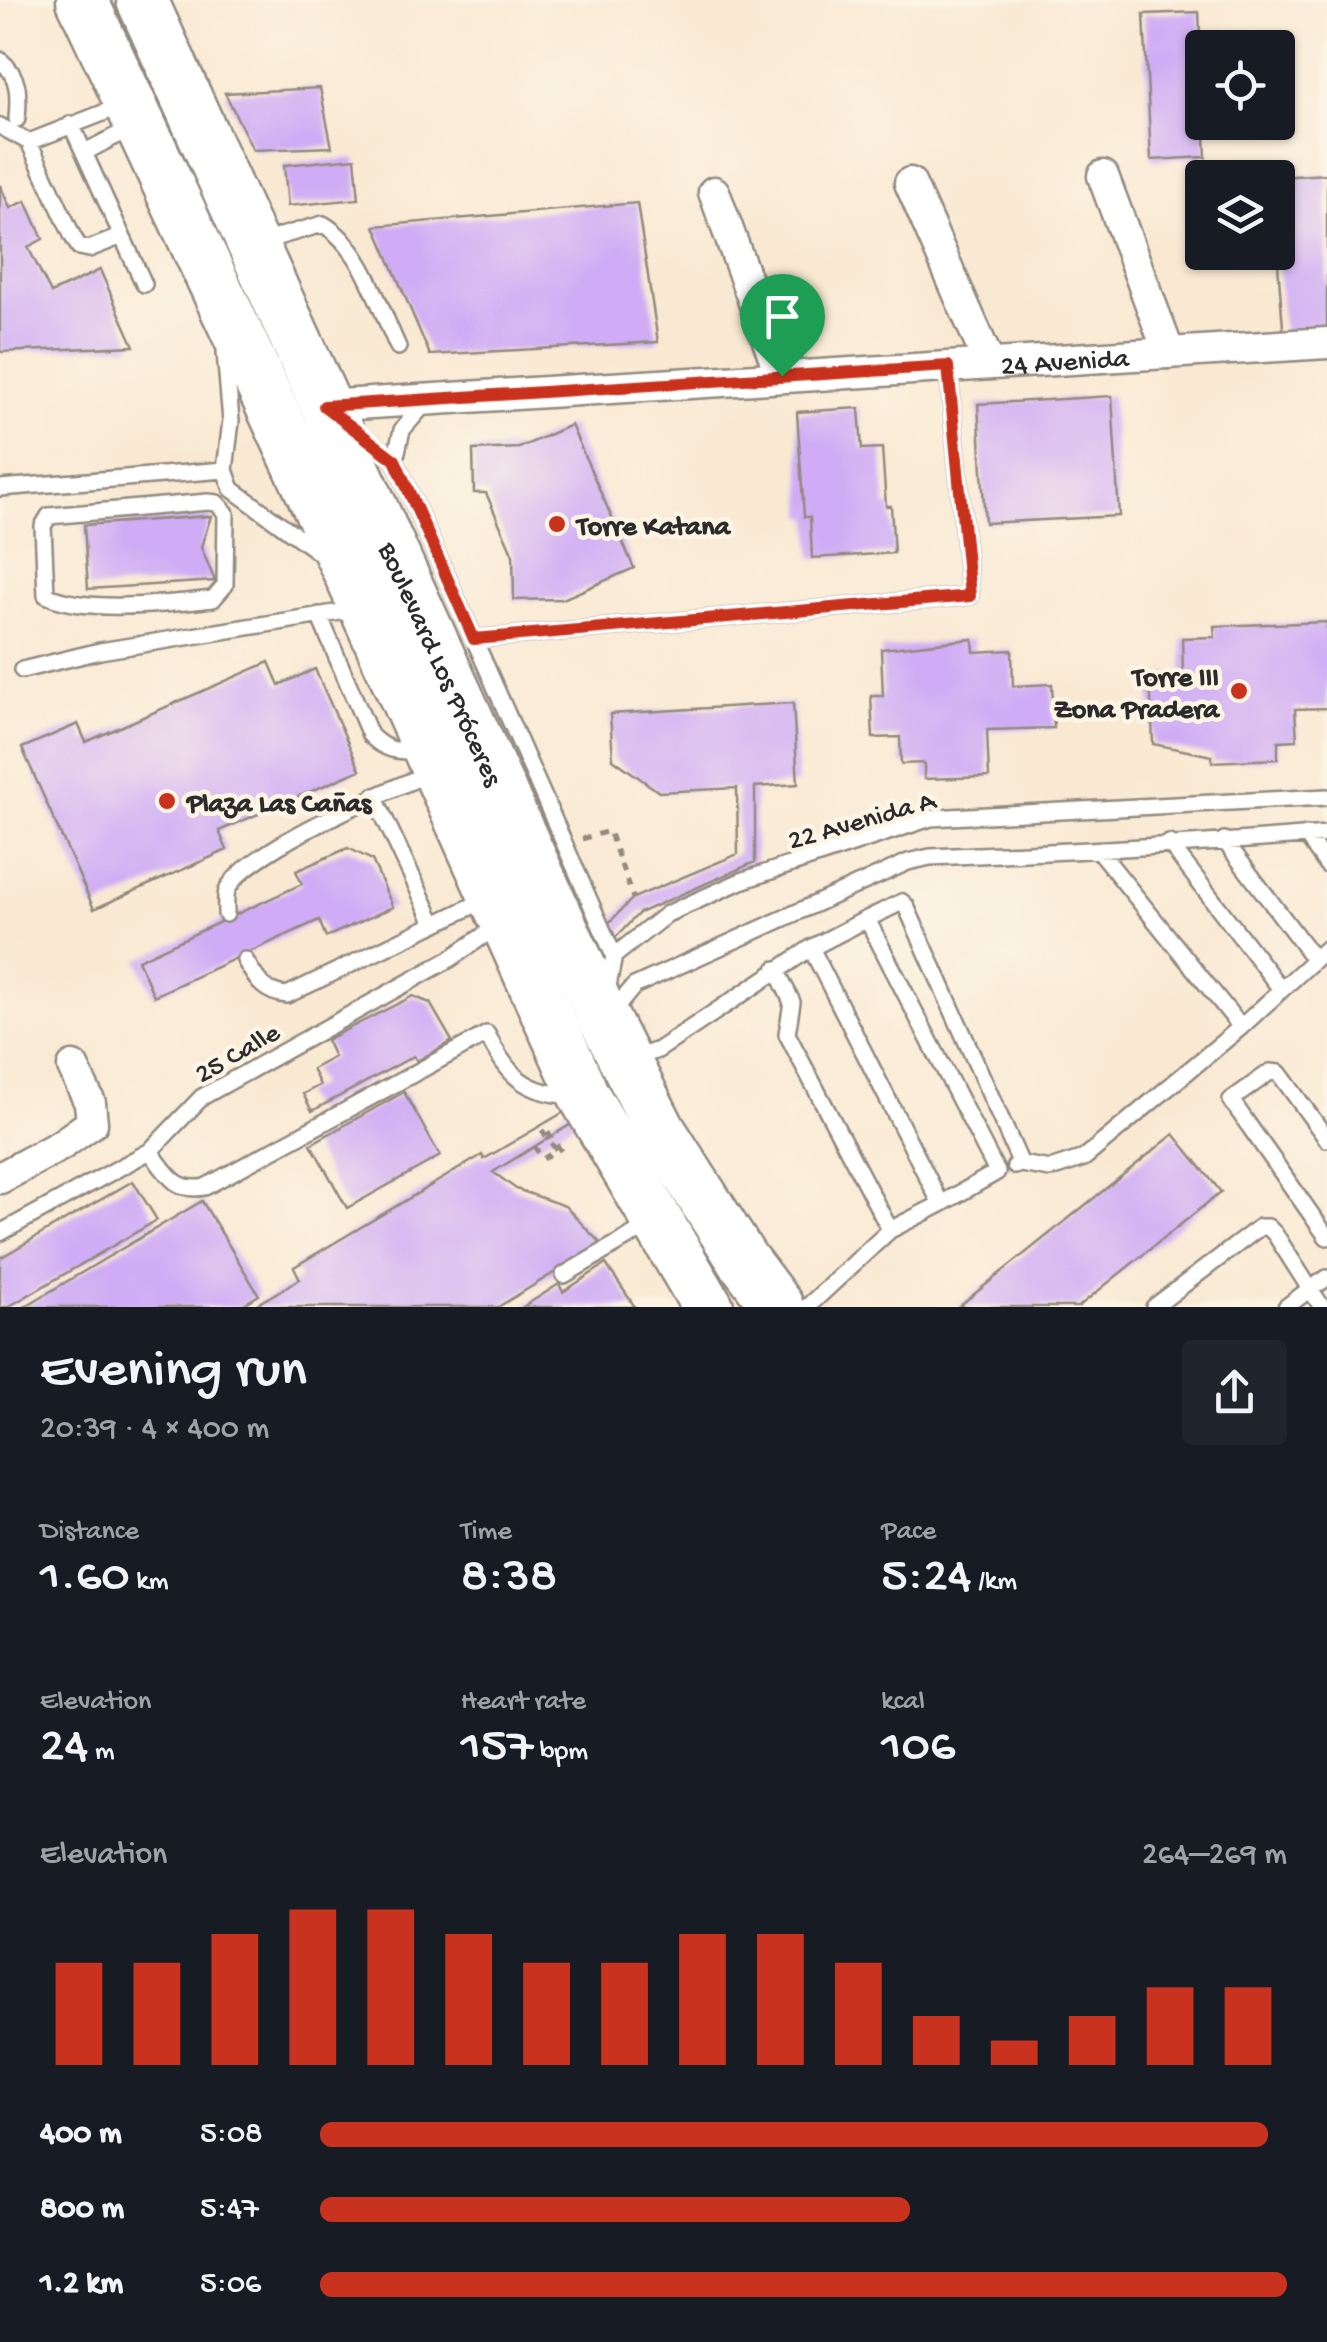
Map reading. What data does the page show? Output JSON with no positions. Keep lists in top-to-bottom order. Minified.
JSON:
{"streets":{"highway":["Boulevard Los Próceres"],"street":["24 Avenida"],"lane":["22 Avenida A","25 Calle"]},"crossings":[["24 Avenida","Boulevard Los Próceres"],["Boulevard Los Próceres","25 Calle"]],"places":["Torre Katana","Torre III Zona Pradera","Plaza Las Cañas"],"page":{"heading":["Evening run","20:39 · 4 × 400 m"],"stats":[["Distance","1.60 km"],["Time","8:38"],["Pace","5:24 /km"],["Elevation","24 m"],["Heart rate","157 bpm"],["kcal","106"]],"chart":["Elevation","264–269 m"],"list":[{"name":"400 m","note":"5:08"},{"name":"800 m","note":"5:47"},{"name":"1.2 km","note":"5:06"}]}}
